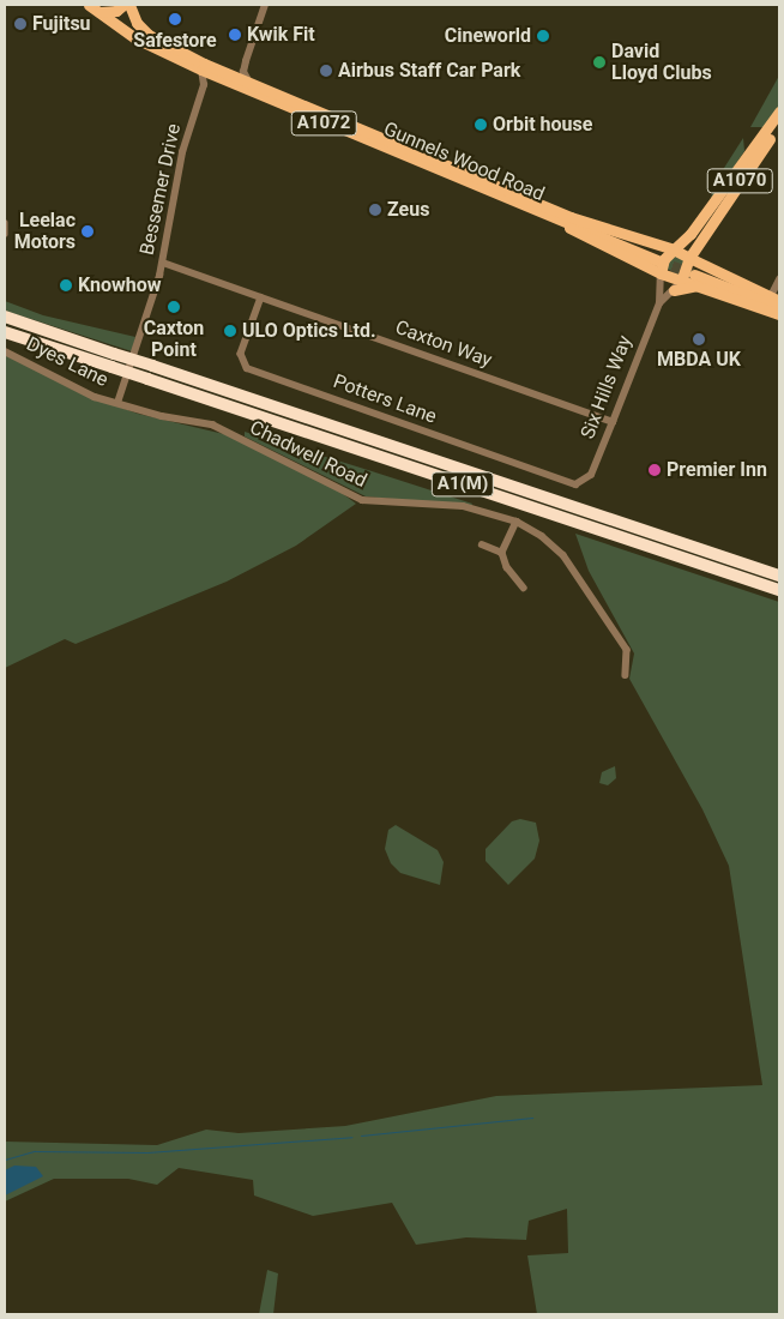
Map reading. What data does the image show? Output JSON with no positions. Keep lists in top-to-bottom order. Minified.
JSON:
{"streets":{"highway":["A1(M)"],"main road":["A1072","Gunnels Wood Road","A1070"],"street":["Bessemer Drive","Caxton Way","Dyes Lane","Six Hills Way","Potters Lane","Chadwell Road"]},"crossings":[["Gunnels Wood Road","A1070"],["Gunnels Wood Road","Bessemer Drive"],["Gunnels Wood Road","Six Hills Way"],["A1070","Six Hills Way"],["Bessemer Drive","Caxton Way"],["Bessemer Drive","Dyes Lane"],["Bessemer Drive","Chadwell Road"],["Caxton Way","Six Hills Way"],["Caxton Way","Potters Lane"],["Dyes Lane","Chadwell Road"],["Six Hills Way","Potters Lane"]],"places":["Safestore","Fujitsu","Kwik Fit","Cineworld","David Lloyd Clubs","Airbus Staff Car Park","Orbit house","Zeus","Leelac Motors","Knowhow","Caxton Point","ULO Optics Ltd.","MBDA UK","Premier Inn"]}
